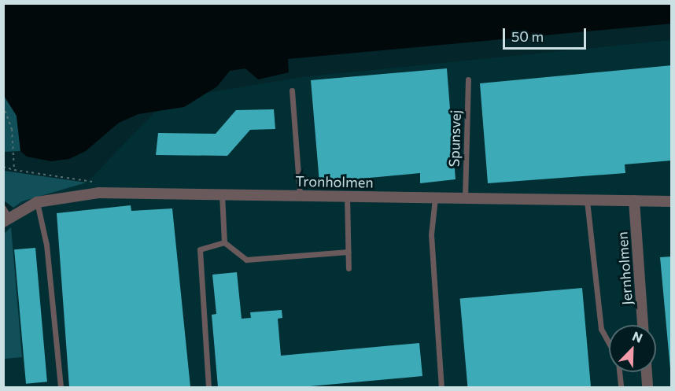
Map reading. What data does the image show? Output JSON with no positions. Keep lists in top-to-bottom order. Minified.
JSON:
{"streets":{"street":["Tronholmen","Jernholmen"],"lane":["Spunsvej"]},"crossings":[["Spunsvej","Tronholmen"],["Tronholmen","Jernholmen"]],"scale_bar":"50 m","north":"top right"}
